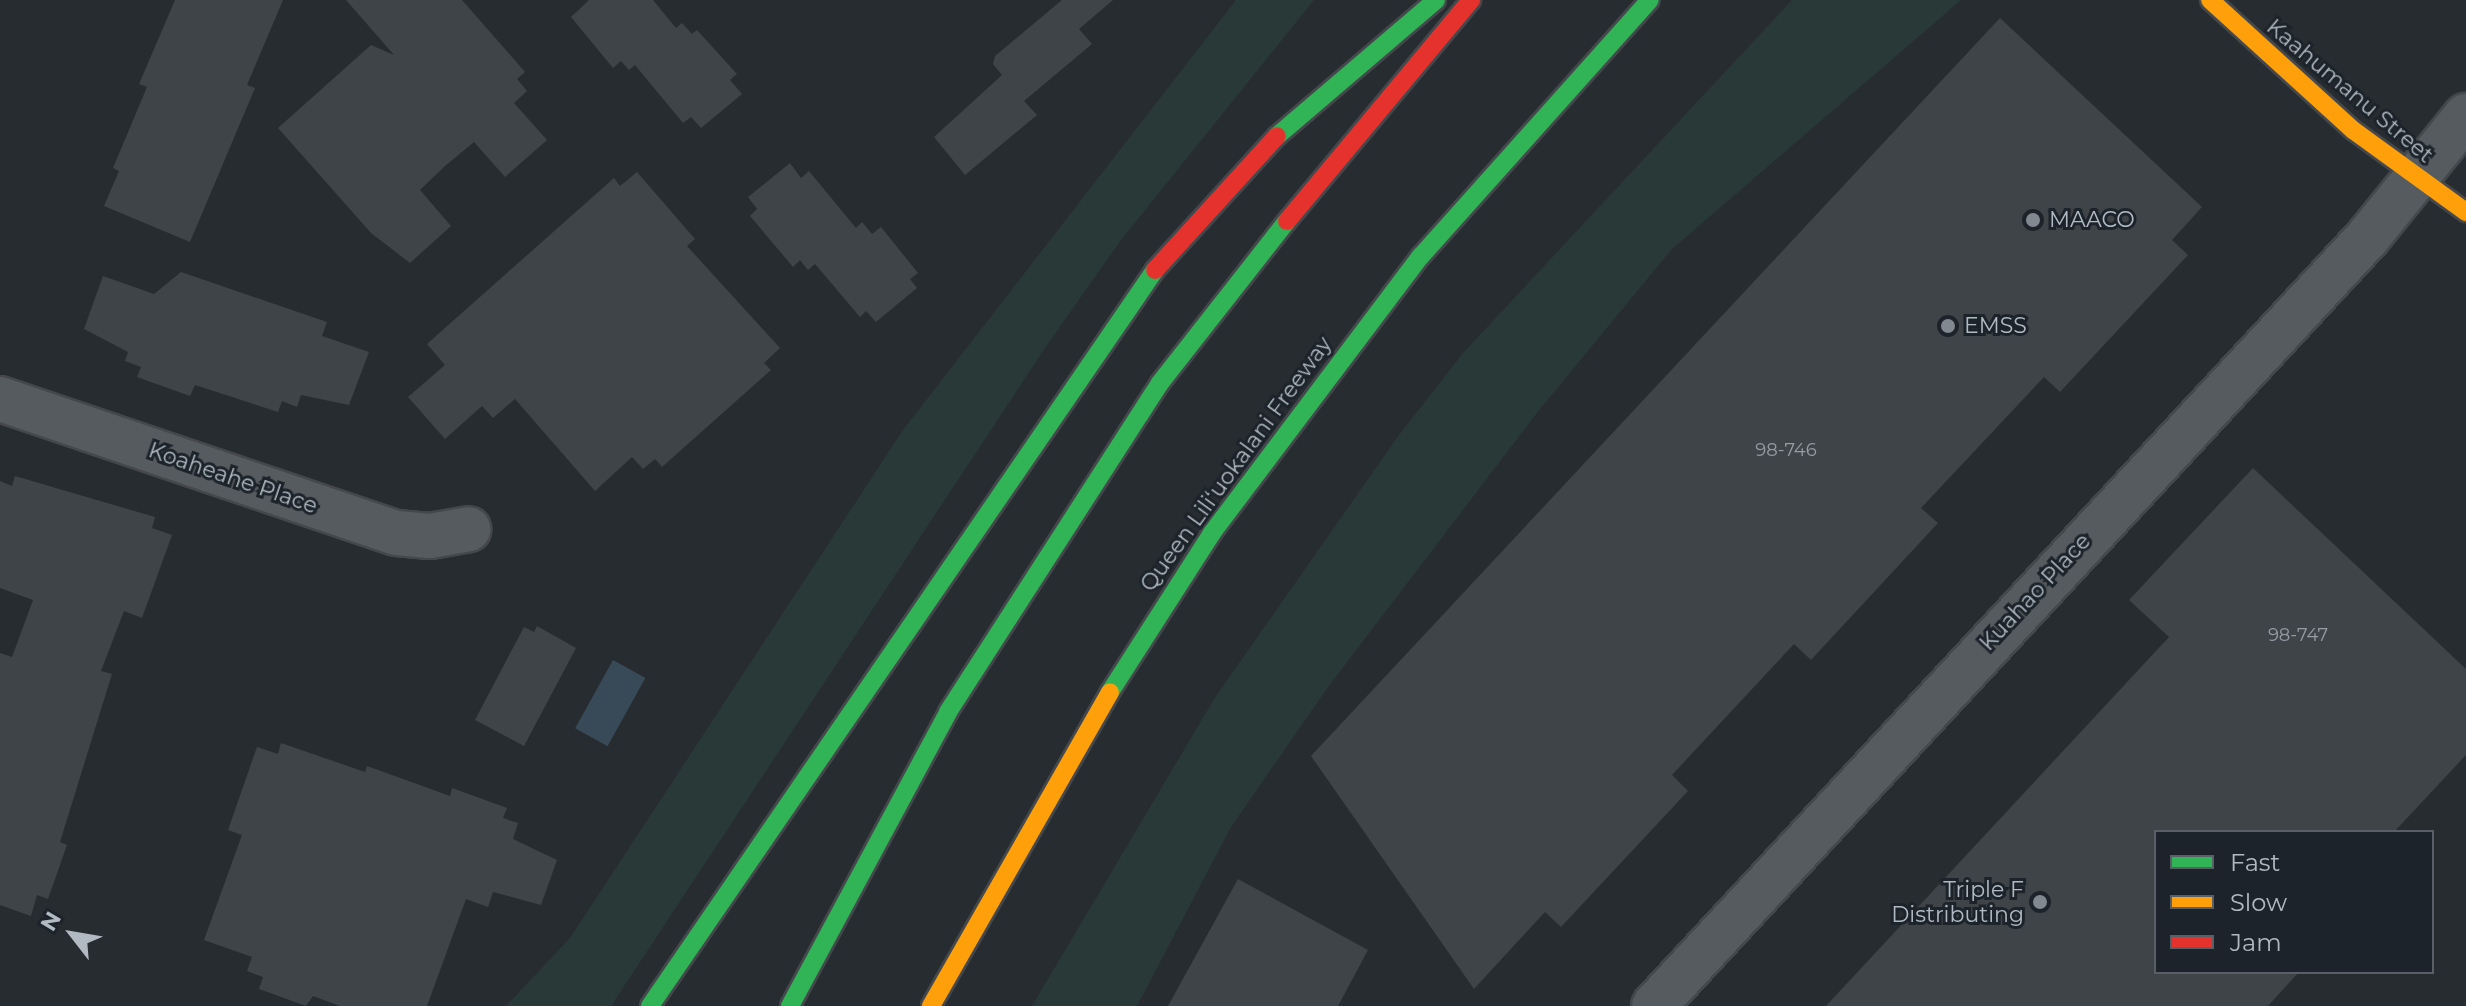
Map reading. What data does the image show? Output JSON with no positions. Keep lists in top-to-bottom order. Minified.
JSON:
{"streets":{"main road":["Kaahumanu Street","Queen Liliʻuokalani Freeway"],"street":["Koaheahe Place","Kuahao Place"]},"crossings":[["Kaahumanu Street","Kuahao Place"]],"places":["MAACO","EMSS","Triple F Distributing"],"house_numbers":["98-746","98-747"],"legend":["Fast","Slow","Jam"],"north":"top left"}
